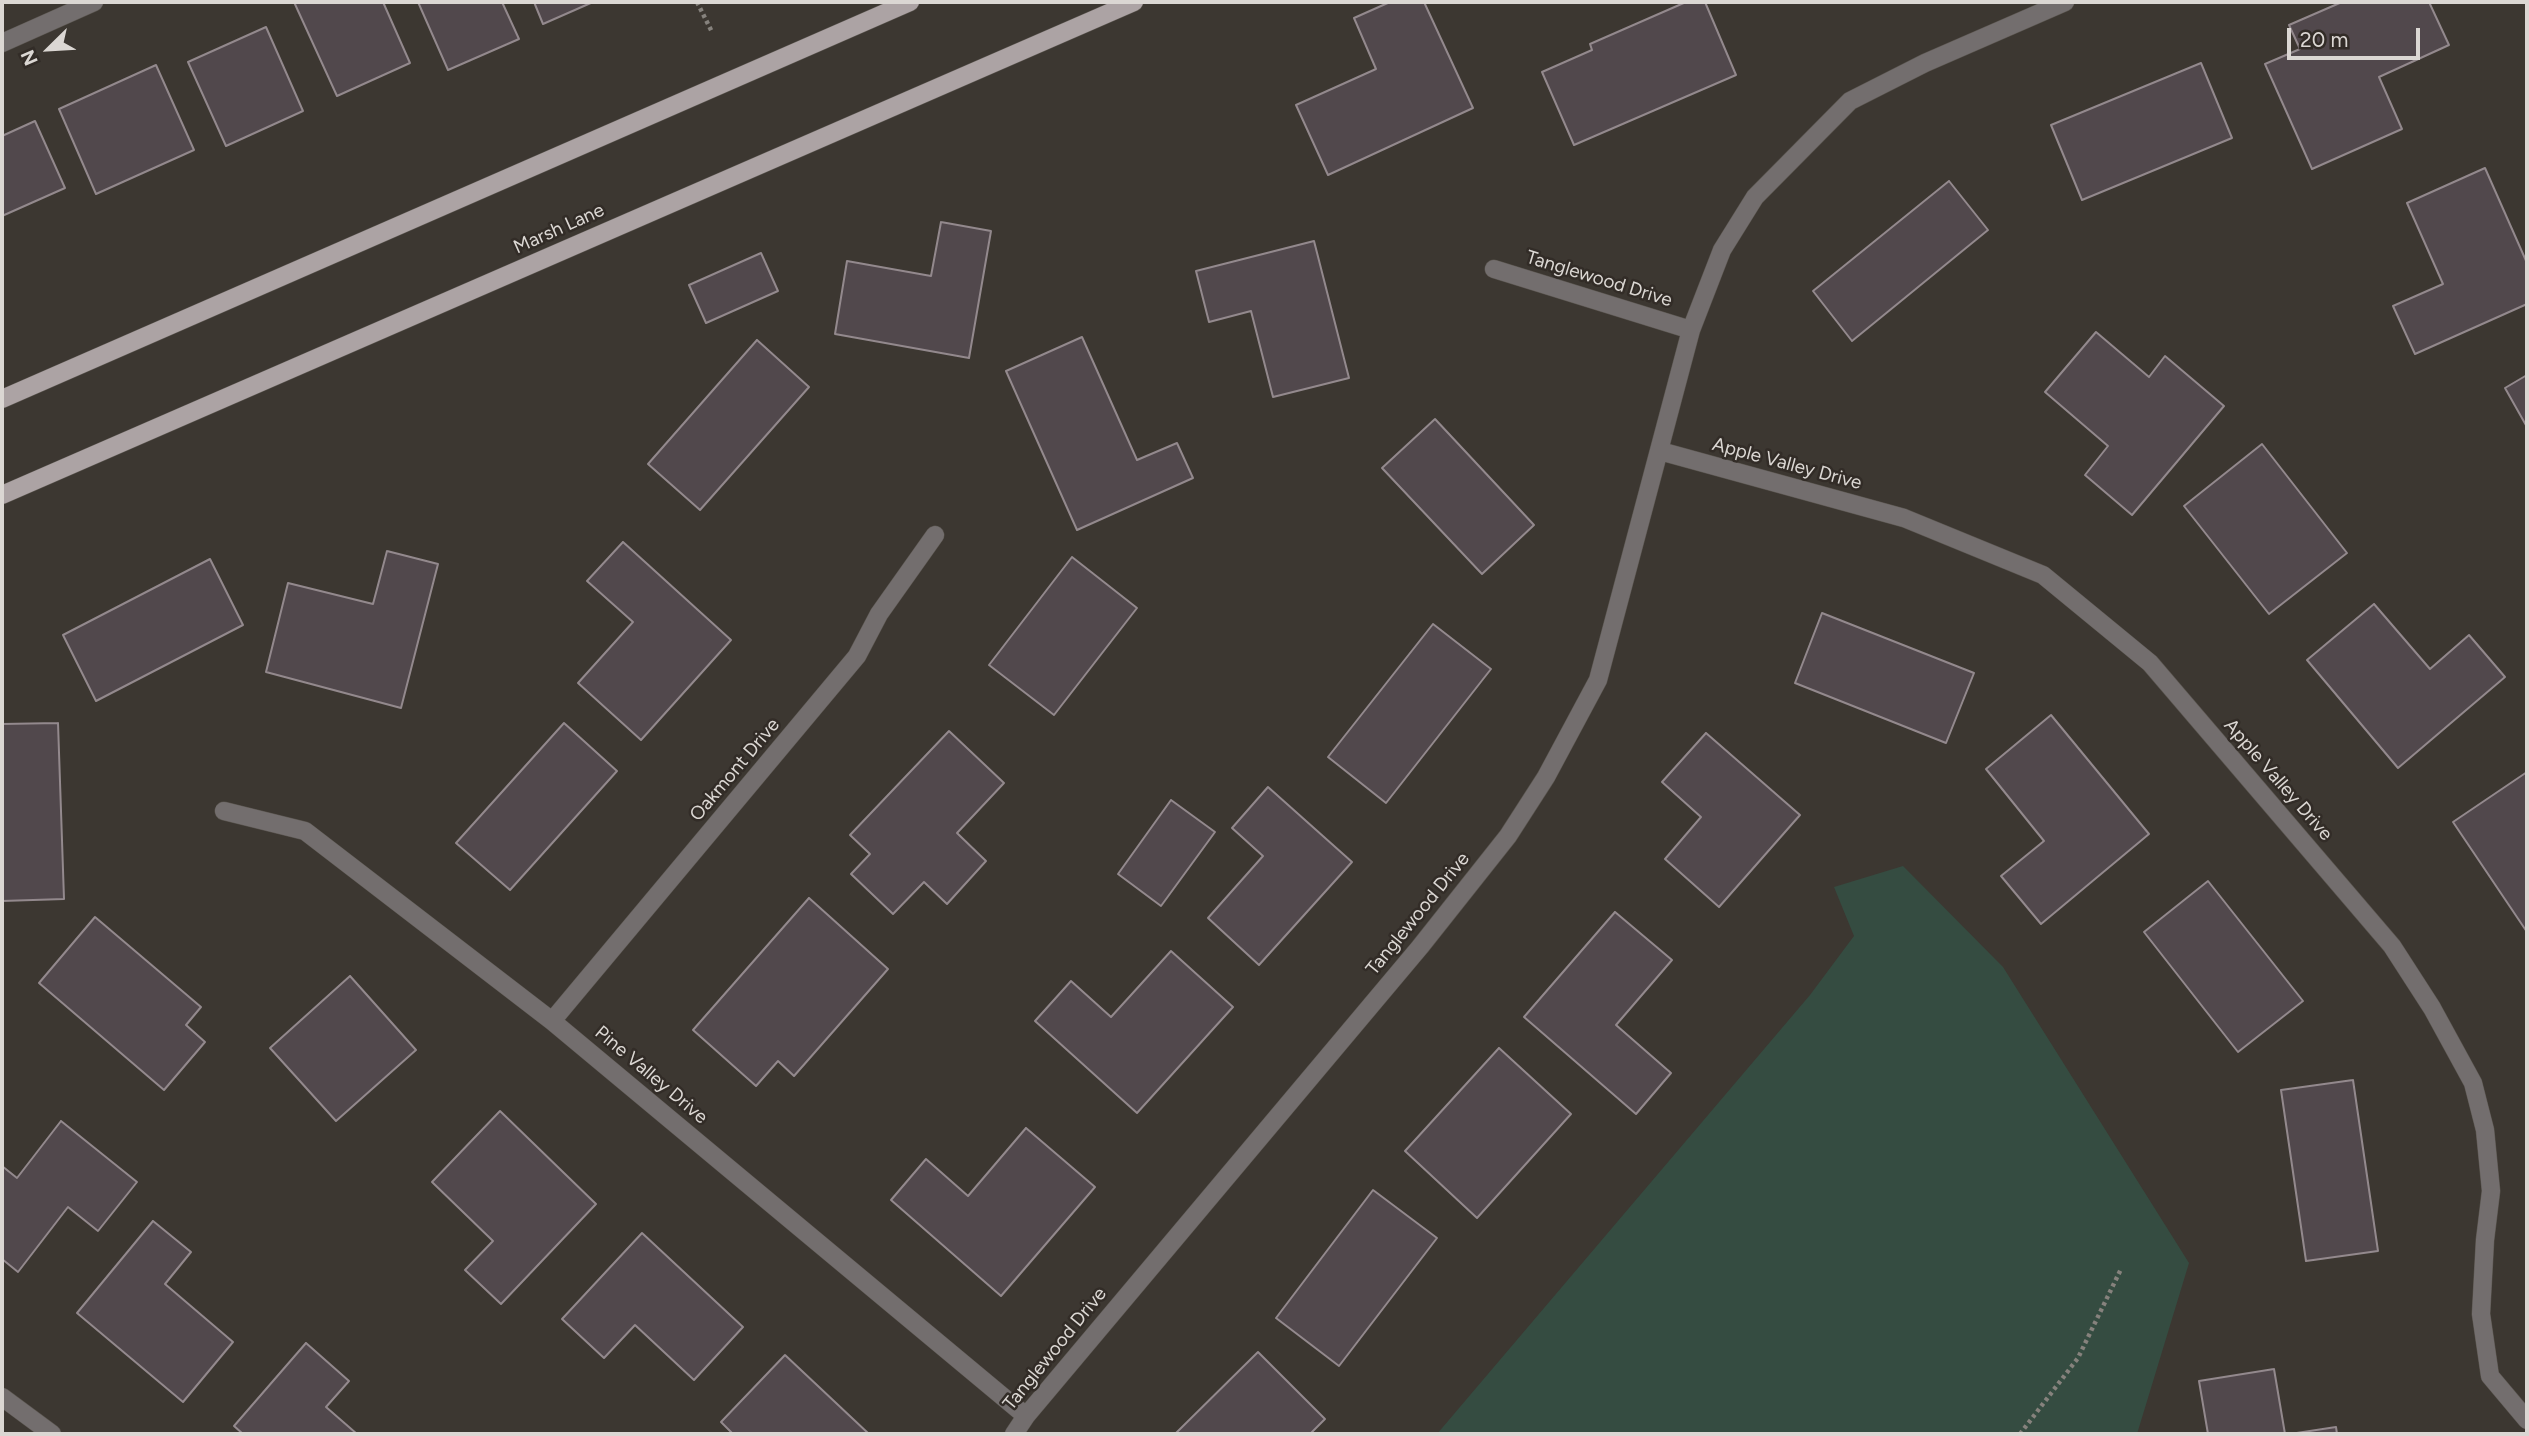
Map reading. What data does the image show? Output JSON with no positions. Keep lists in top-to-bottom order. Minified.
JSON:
{"streets":{"main road":["Marsh Lane"],"street":["Tanglewood Drive","Apple Valley Drive","Oakmont Drive","Pine Valley Drive"]},"crossings":[["Tanglewood Drive","Apple Valley Drive"],["Tanglewood Drive","Pine Valley Drive"],["Oakmont Drive","Pine Valley Drive"]],"scale_bar":"20 m","north":"bottom left"}
